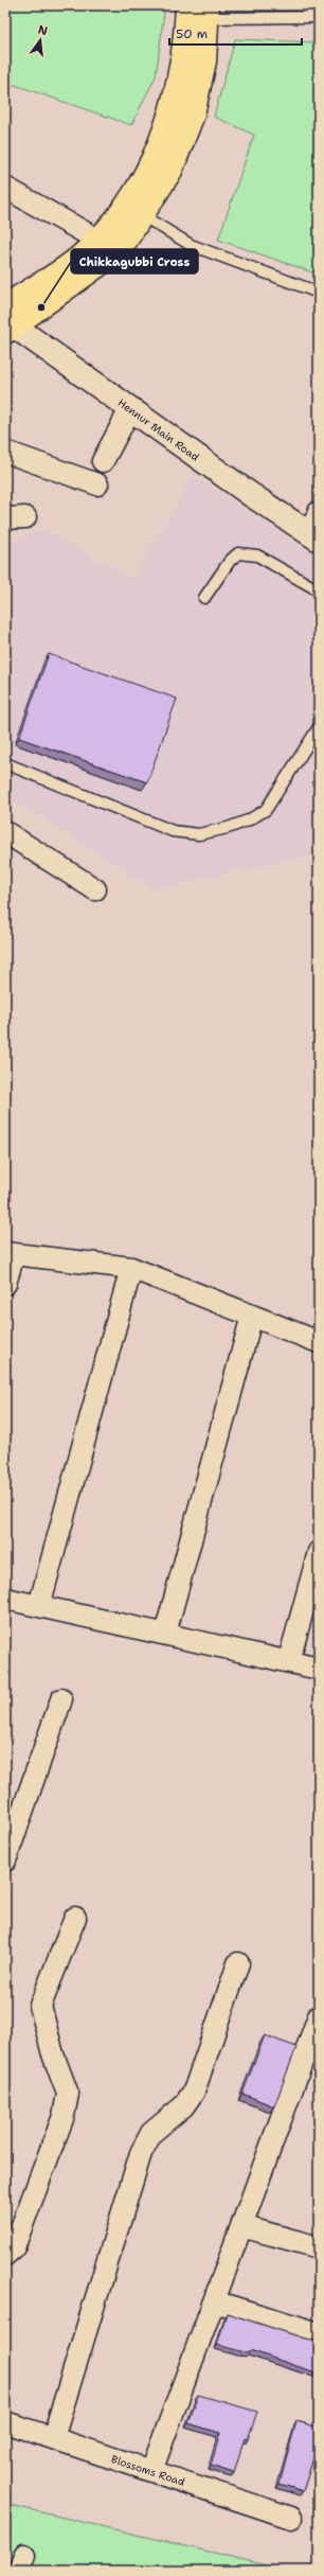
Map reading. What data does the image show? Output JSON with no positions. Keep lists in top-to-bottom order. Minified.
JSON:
{"streets":{"main road":["Hennur Main Road"],"street":["Blossoms Road"]},"places":["Chikkagubbi Cross"],"scale_bar":"50 m","north":"top"}
